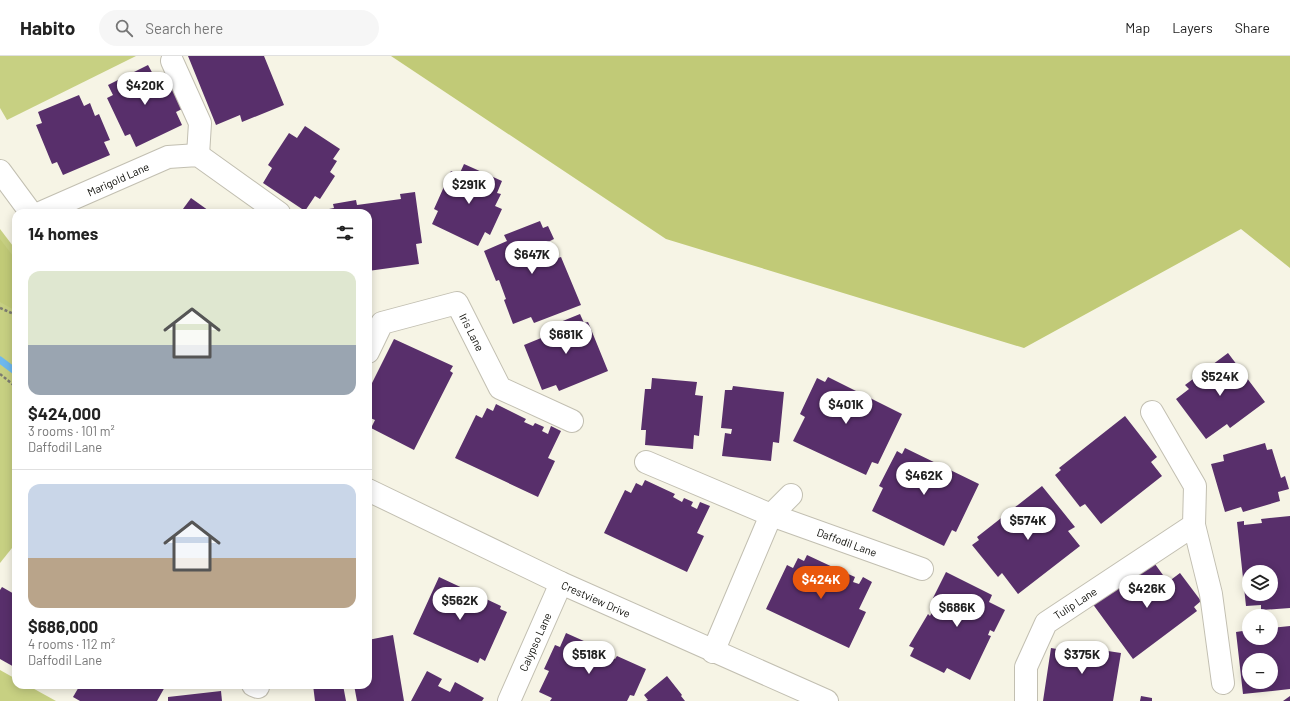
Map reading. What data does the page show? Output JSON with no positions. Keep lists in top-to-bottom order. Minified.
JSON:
{"streets":{"street":["Marigold Lane","Iris Lane","Daffodil Lane","Crestview Drive","Tulip Lane","Calypso Lane"]},"crossings":[["Crestview Drive","Calypso Lane"]],"page":{"header":"Habito","search":"Search here","nav":["Map","Layers","Share"],"price":["$420K","$291K","$647K","$681K","$524K","$401K","$462K","$574K","$424K","$426K","$562K","$686K","$518K","$375K"],"heading":"14 homes","list":[{"name":"$424,000","note":"3 rooms · 101 m² · Daffodil Lane"},{"name":"$686,000","note":"4 rooms · 112 m² · Daffodil Lane"}],"map_buttons":["+","−"]}}
